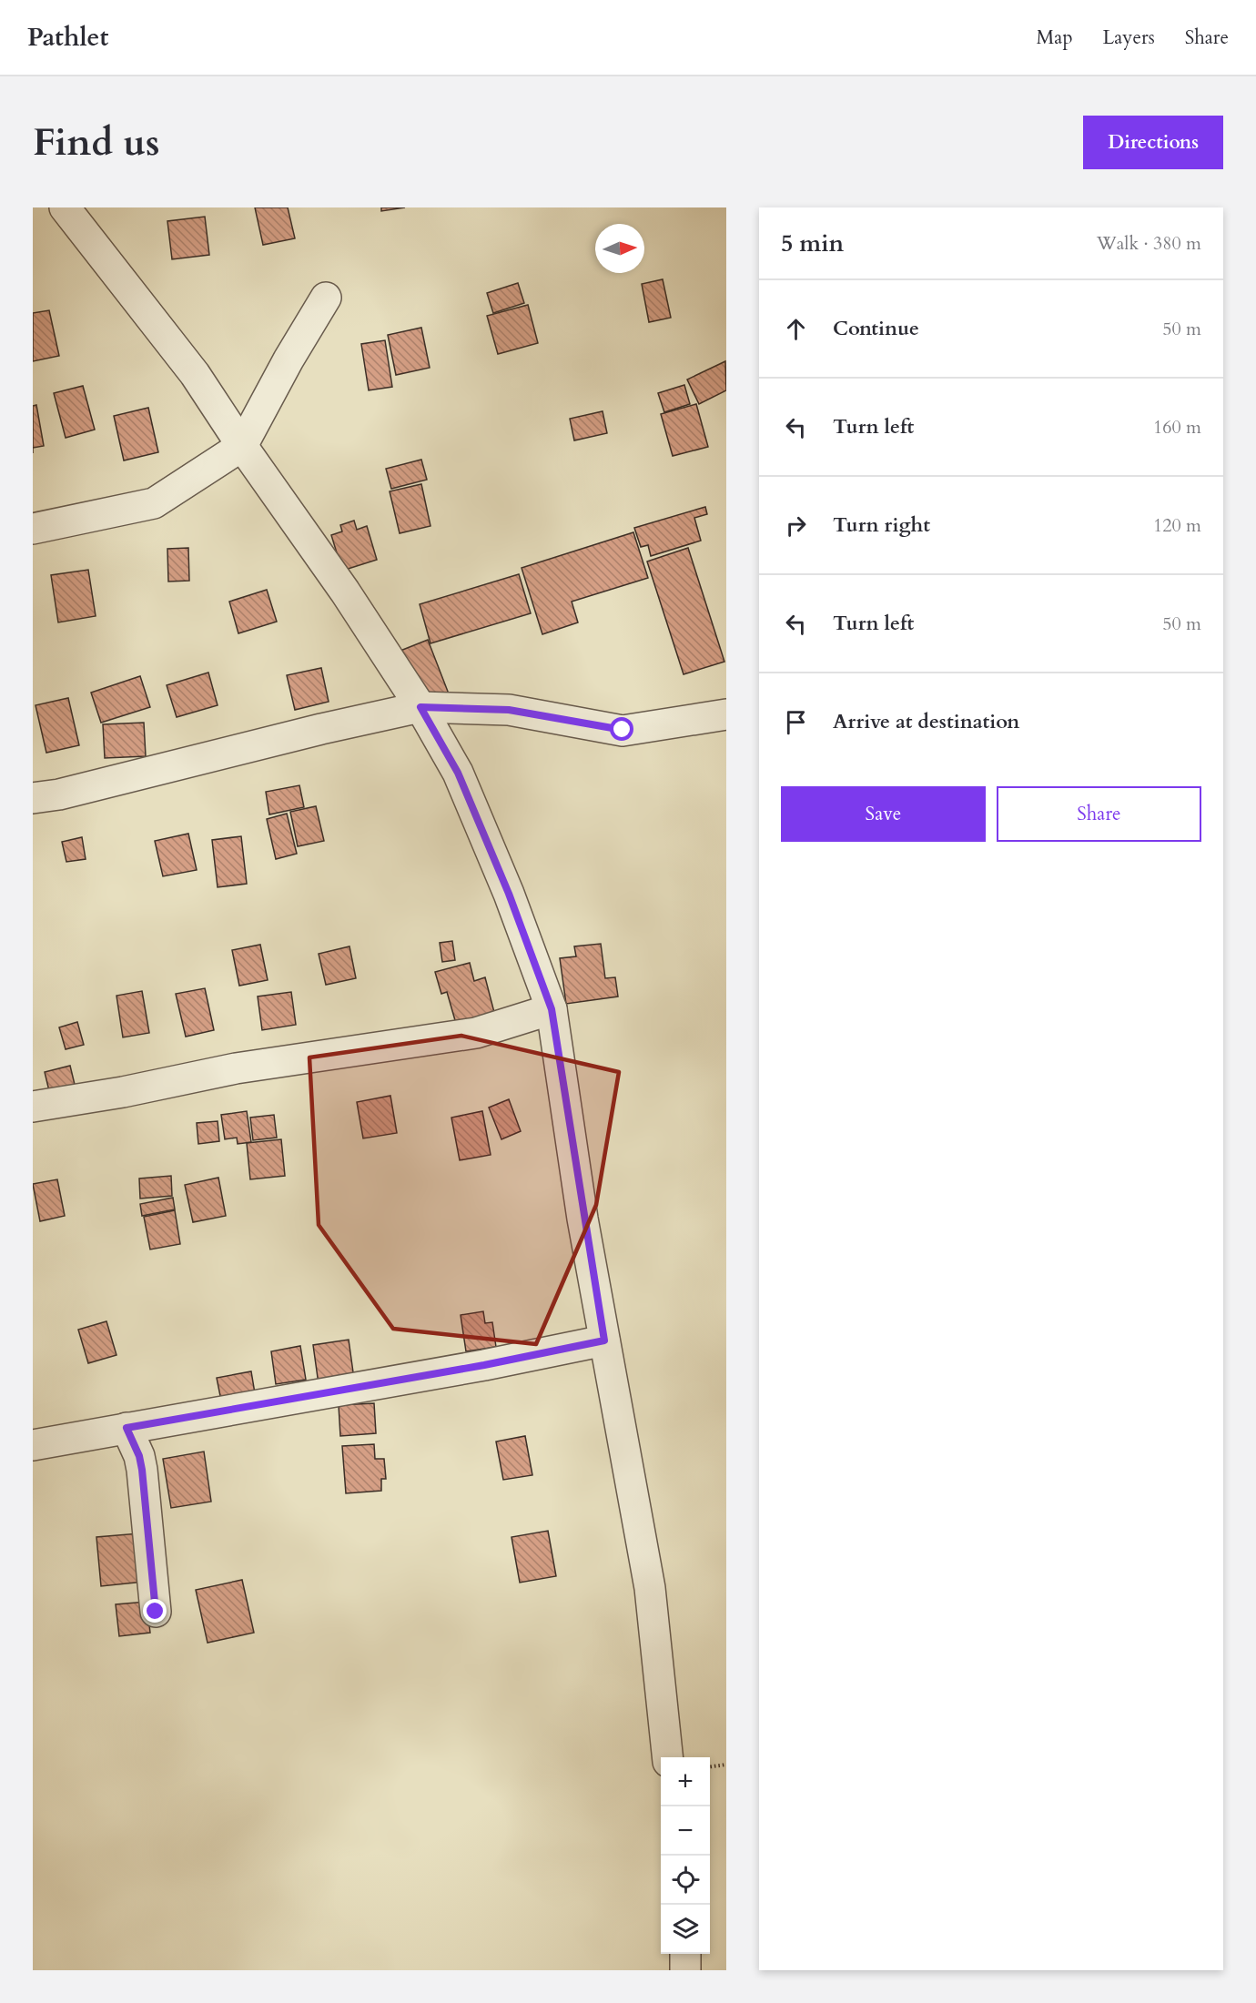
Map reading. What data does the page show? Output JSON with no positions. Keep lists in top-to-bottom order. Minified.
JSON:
{"north":"right","page":{"header":"Pathlet","nav":["Map","Layers","Share"],"buttons":["Directions",["Save","Share"]],"title":"Find us","heading":["5 min","Walk · 380 m"],"list":[["Continue","50 m"],["Turn left","160 m"],["Turn right","120 m"],["Turn left","50 m"],"Arrive at destination"],"map_buttons":["+","−"]}}
